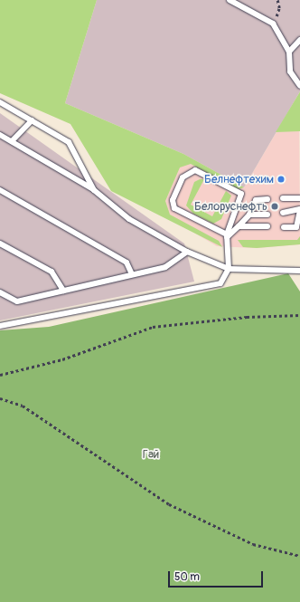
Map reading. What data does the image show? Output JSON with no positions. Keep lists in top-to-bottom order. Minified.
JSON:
{"parks":["Гай"],"places":["Белнефтехим","Белоруснефть"],"scale_bar":"50 m"}
